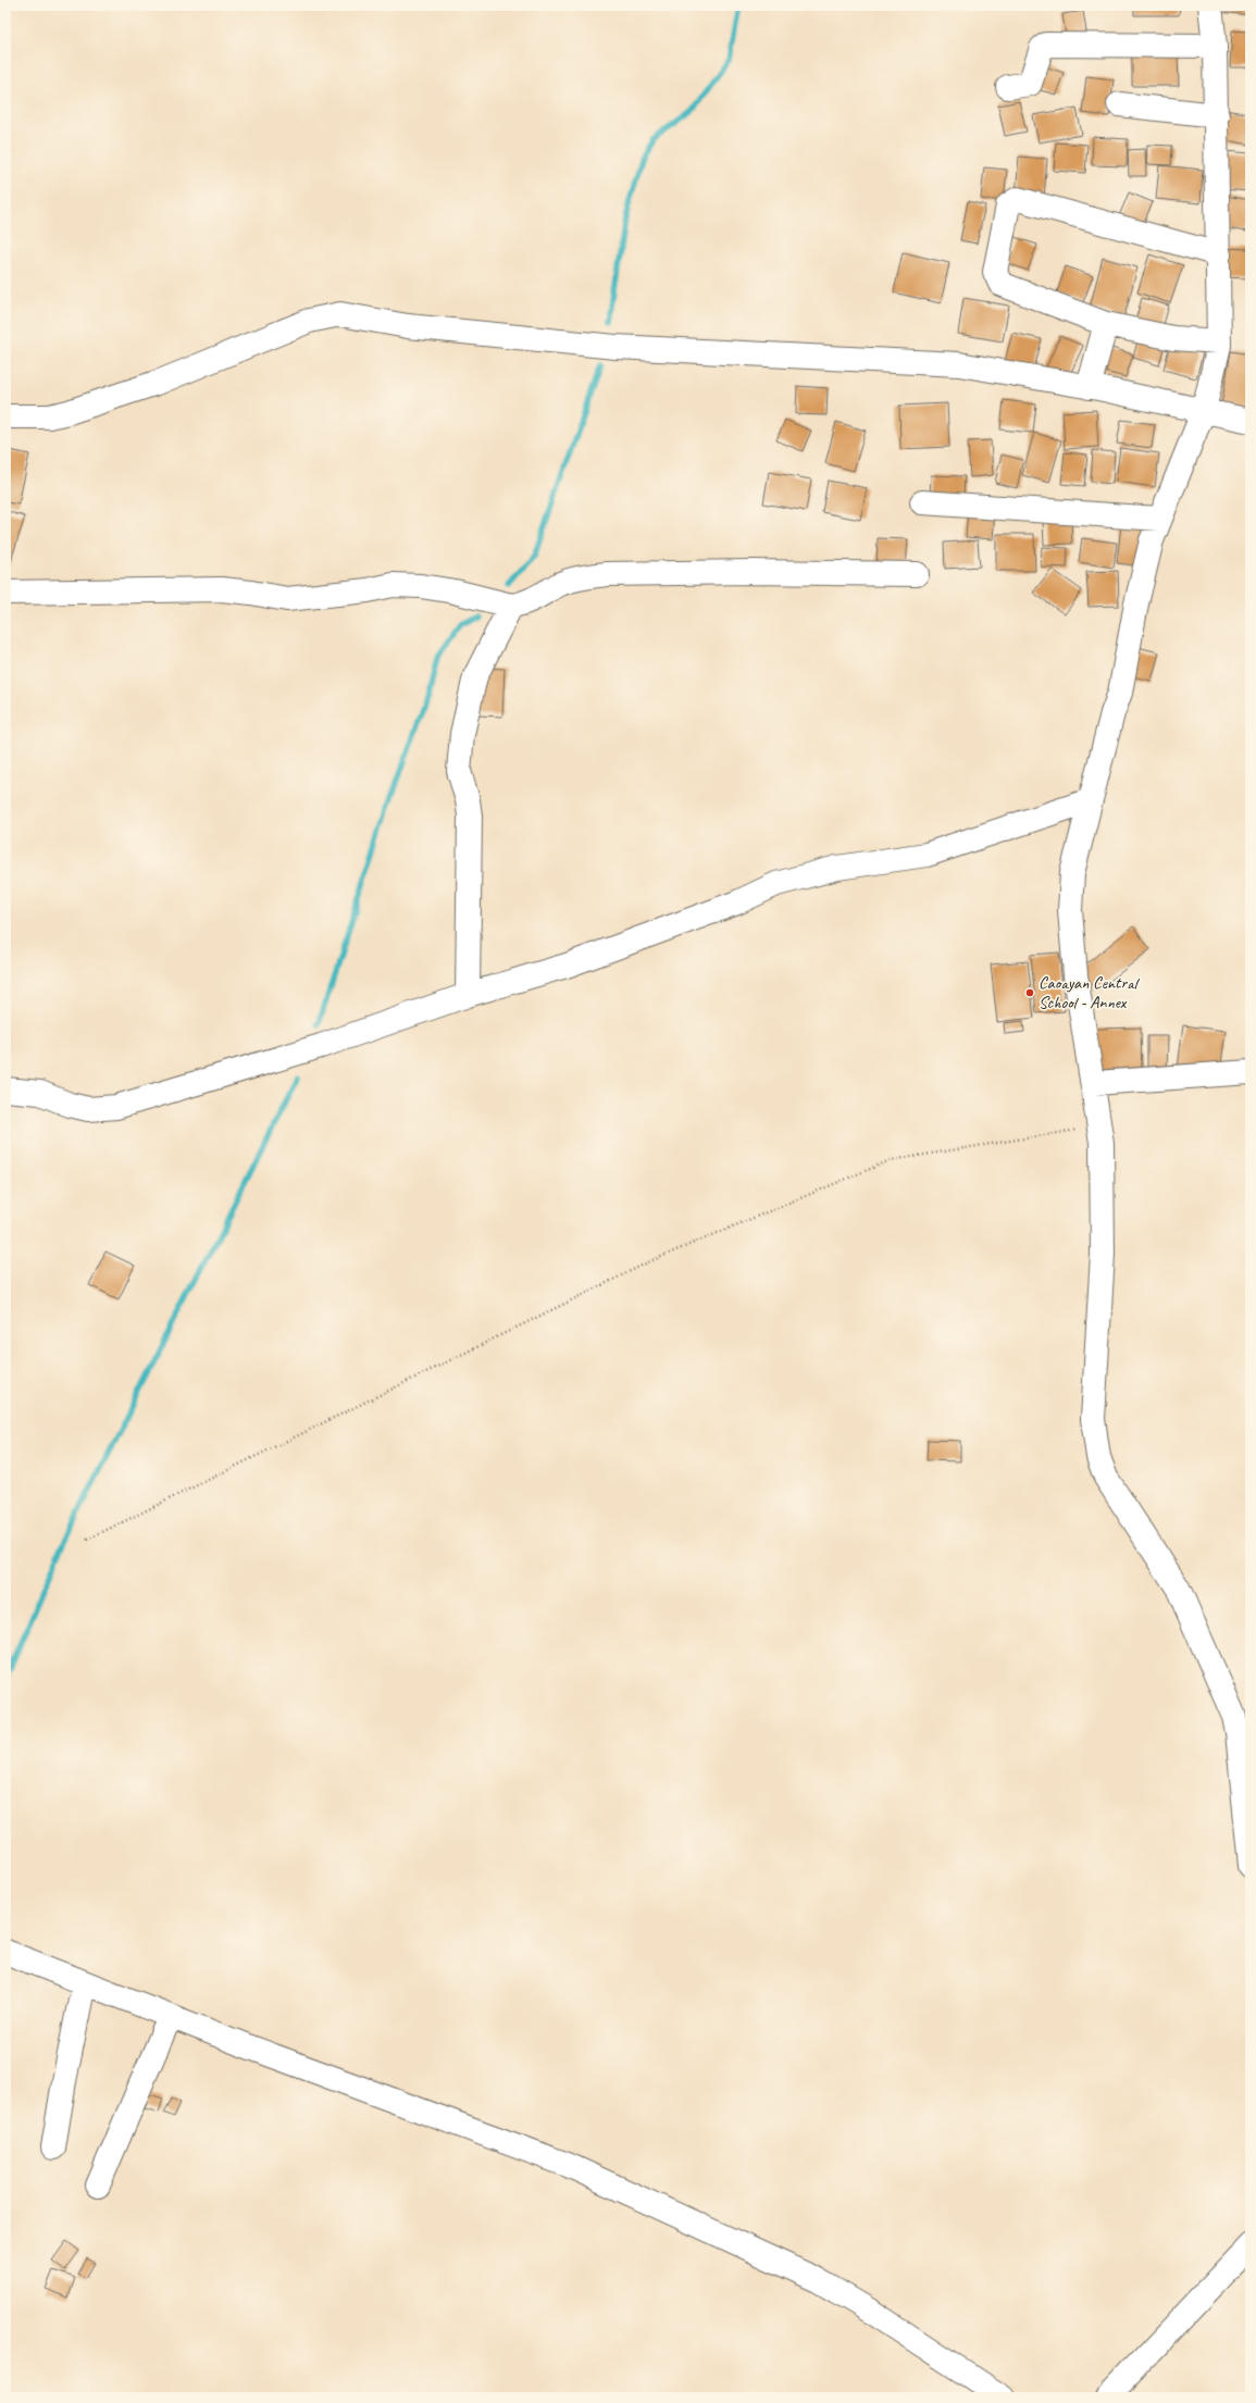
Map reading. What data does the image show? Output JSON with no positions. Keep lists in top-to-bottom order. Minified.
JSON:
{"places":["Caoayan Central School - Annex"]}
